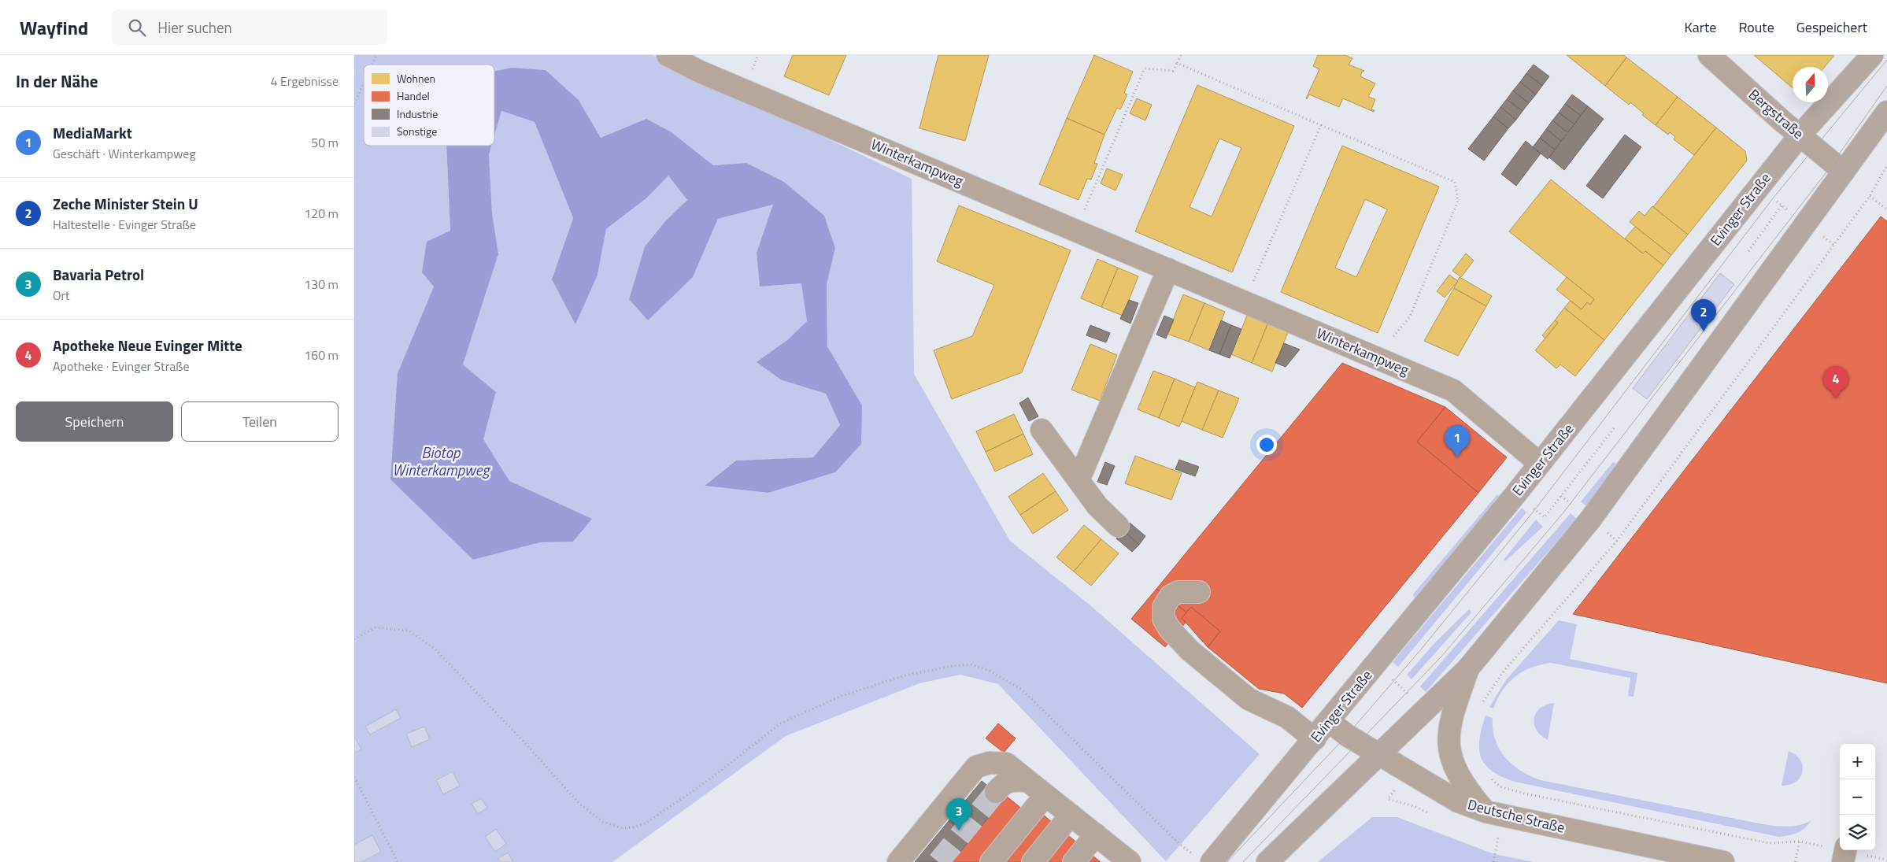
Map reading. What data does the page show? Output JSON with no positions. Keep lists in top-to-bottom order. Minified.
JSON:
{"streets":{"main road":["Evinger Straße"],"street":["Bergstraße","Winterkampweg","Deutsche Straße"]},"crossings":[["Bergstraße","Evinger Straße"],["Winterkampweg","Evinger Straße"],["Evinger Straße","Deutsche Straße"]],"water":["Biotop Winterkampweg"],"legend":["Wohnen","Handel","Industrie","Sonstige"],"north":"top","page":{"header":"Wayfind","search":"Hier suchen","nav":["Karte","Route","Gespeichert"],"heading":["In der Nähe","4 Ergebnisse"],"list":[{"mark":"1","name":"MediaMarkt","note":"Geschäft · Winterkampweg","value":"50 m"},{"mark":"2","name":"Zeche Minister Stein U","note":"Haltestelle · Evinger Straße","value":"120 m"},{"mark":"3","name":"Bavaria Petrol","note":"Ort","value":"130 m"},{"mark":"4","name":"Apotheke Neue Evinger Mitte","note":"Apotheke · Evinger Straße","value":"160 m"}],"pins":["2","4","1","3"],"buttons":["Speichern","Teilen"],"map_buttons":["+","−"]}}
